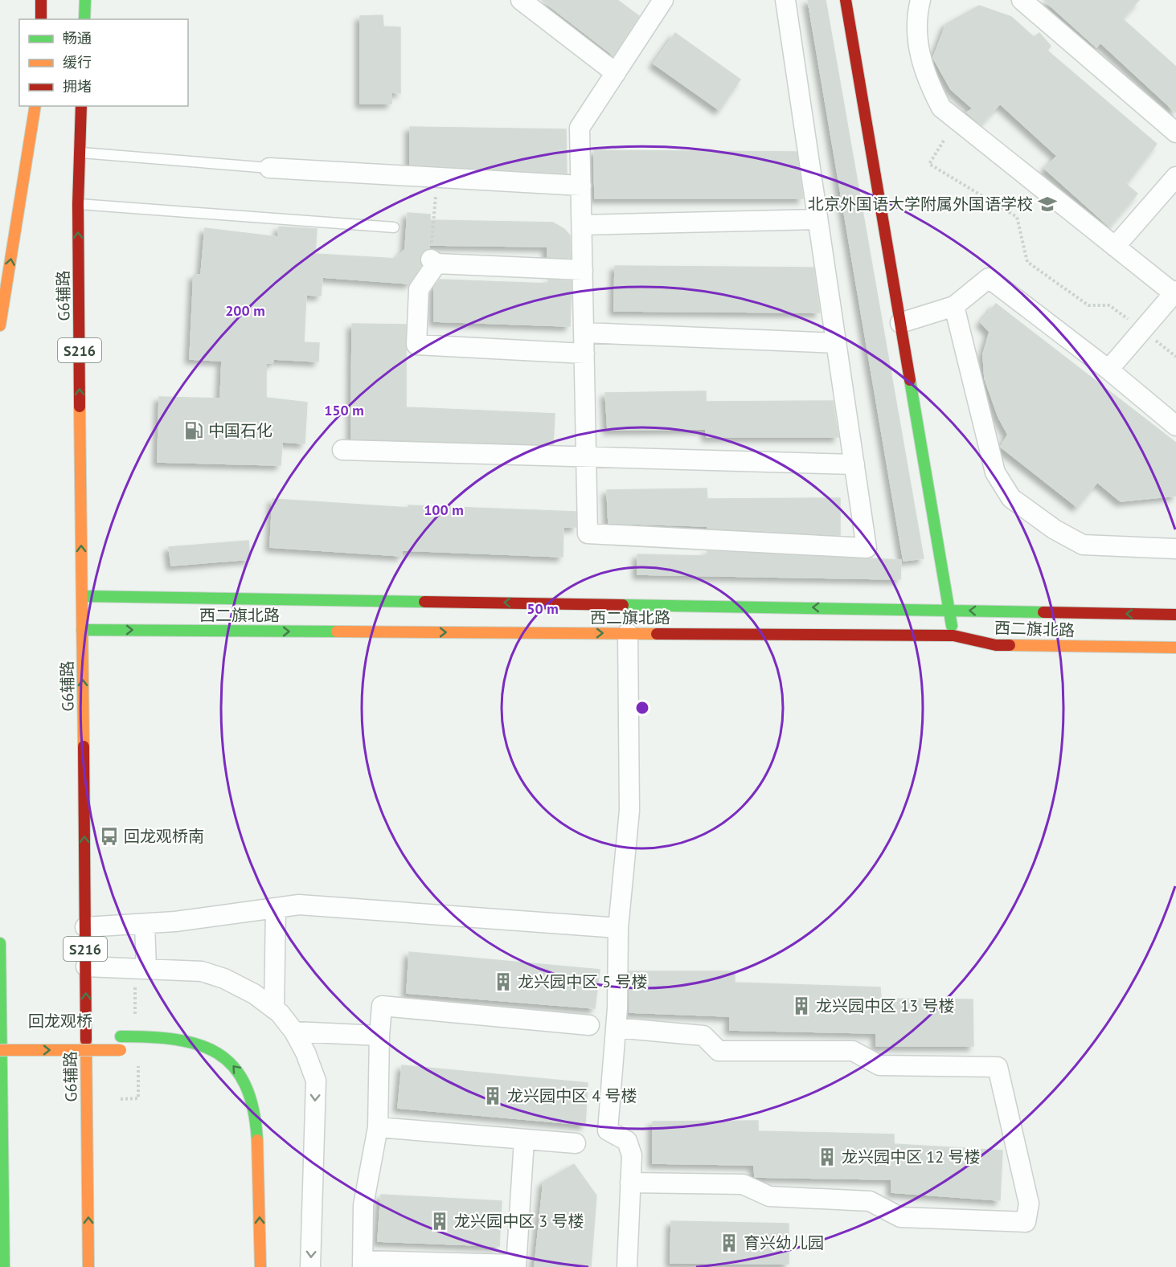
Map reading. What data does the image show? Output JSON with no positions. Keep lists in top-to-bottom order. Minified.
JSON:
{"streets":{"main road":["G6辅路","S216","西二旗北路","回龙观桥"]},"crossings":[["G6辅路","西二旗北路"]],"places":{"school or university":["北京外国语大学附属外国语学校"],"fuel station":["中国石化"],"bus stop":["回龙观桥南"],"building":["龙兴园中区 5 号楼","龙兴园中区 13 号楼","龙兴园中区 4 号楼","龙兴园中区 12 号楼","龙兴园中区 3 号楼","育兴幼儿园"]},"legend":["畅通","缓行","拥堵"],"rings":["200 m","150 m","100 m","50 m"]}
